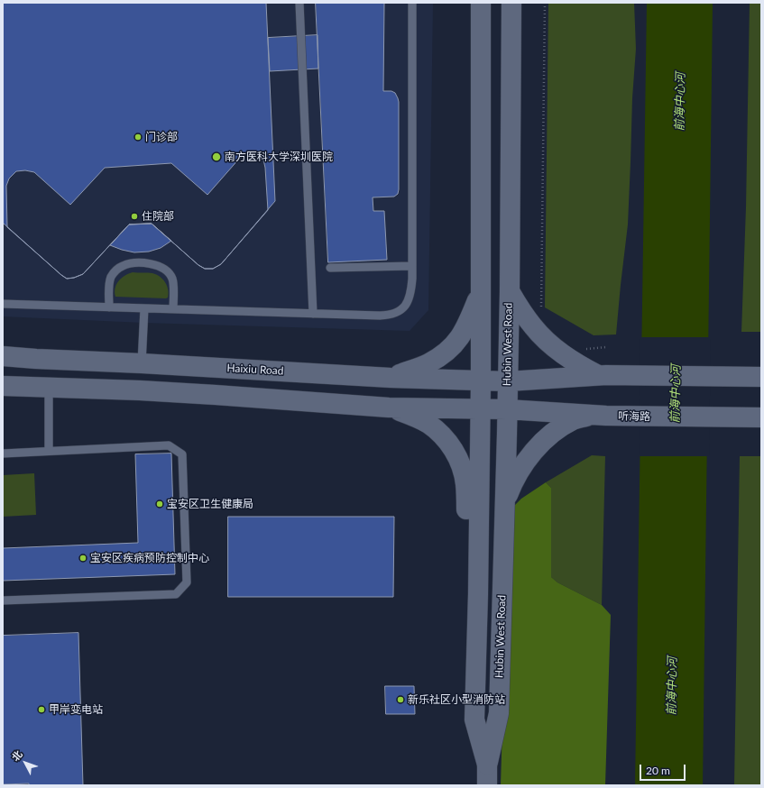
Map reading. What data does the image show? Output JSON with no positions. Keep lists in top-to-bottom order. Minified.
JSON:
{"streets":{"main road":["Hubin West Road","Haixiu Road","听海路"]},"crossings":[["Hubin West Road","Haixiu Road"],["Hubin West Road","听海路"]],"water":["前海中心河"],"places":["门诊部","南方医科大学深圳医院","住院部","宝安区卫生健康局","宝安区疾病预防控制中心","新乐社区小型消防站","甲岸变电站"],"scale_bar":"20 m","north":"top left"}
